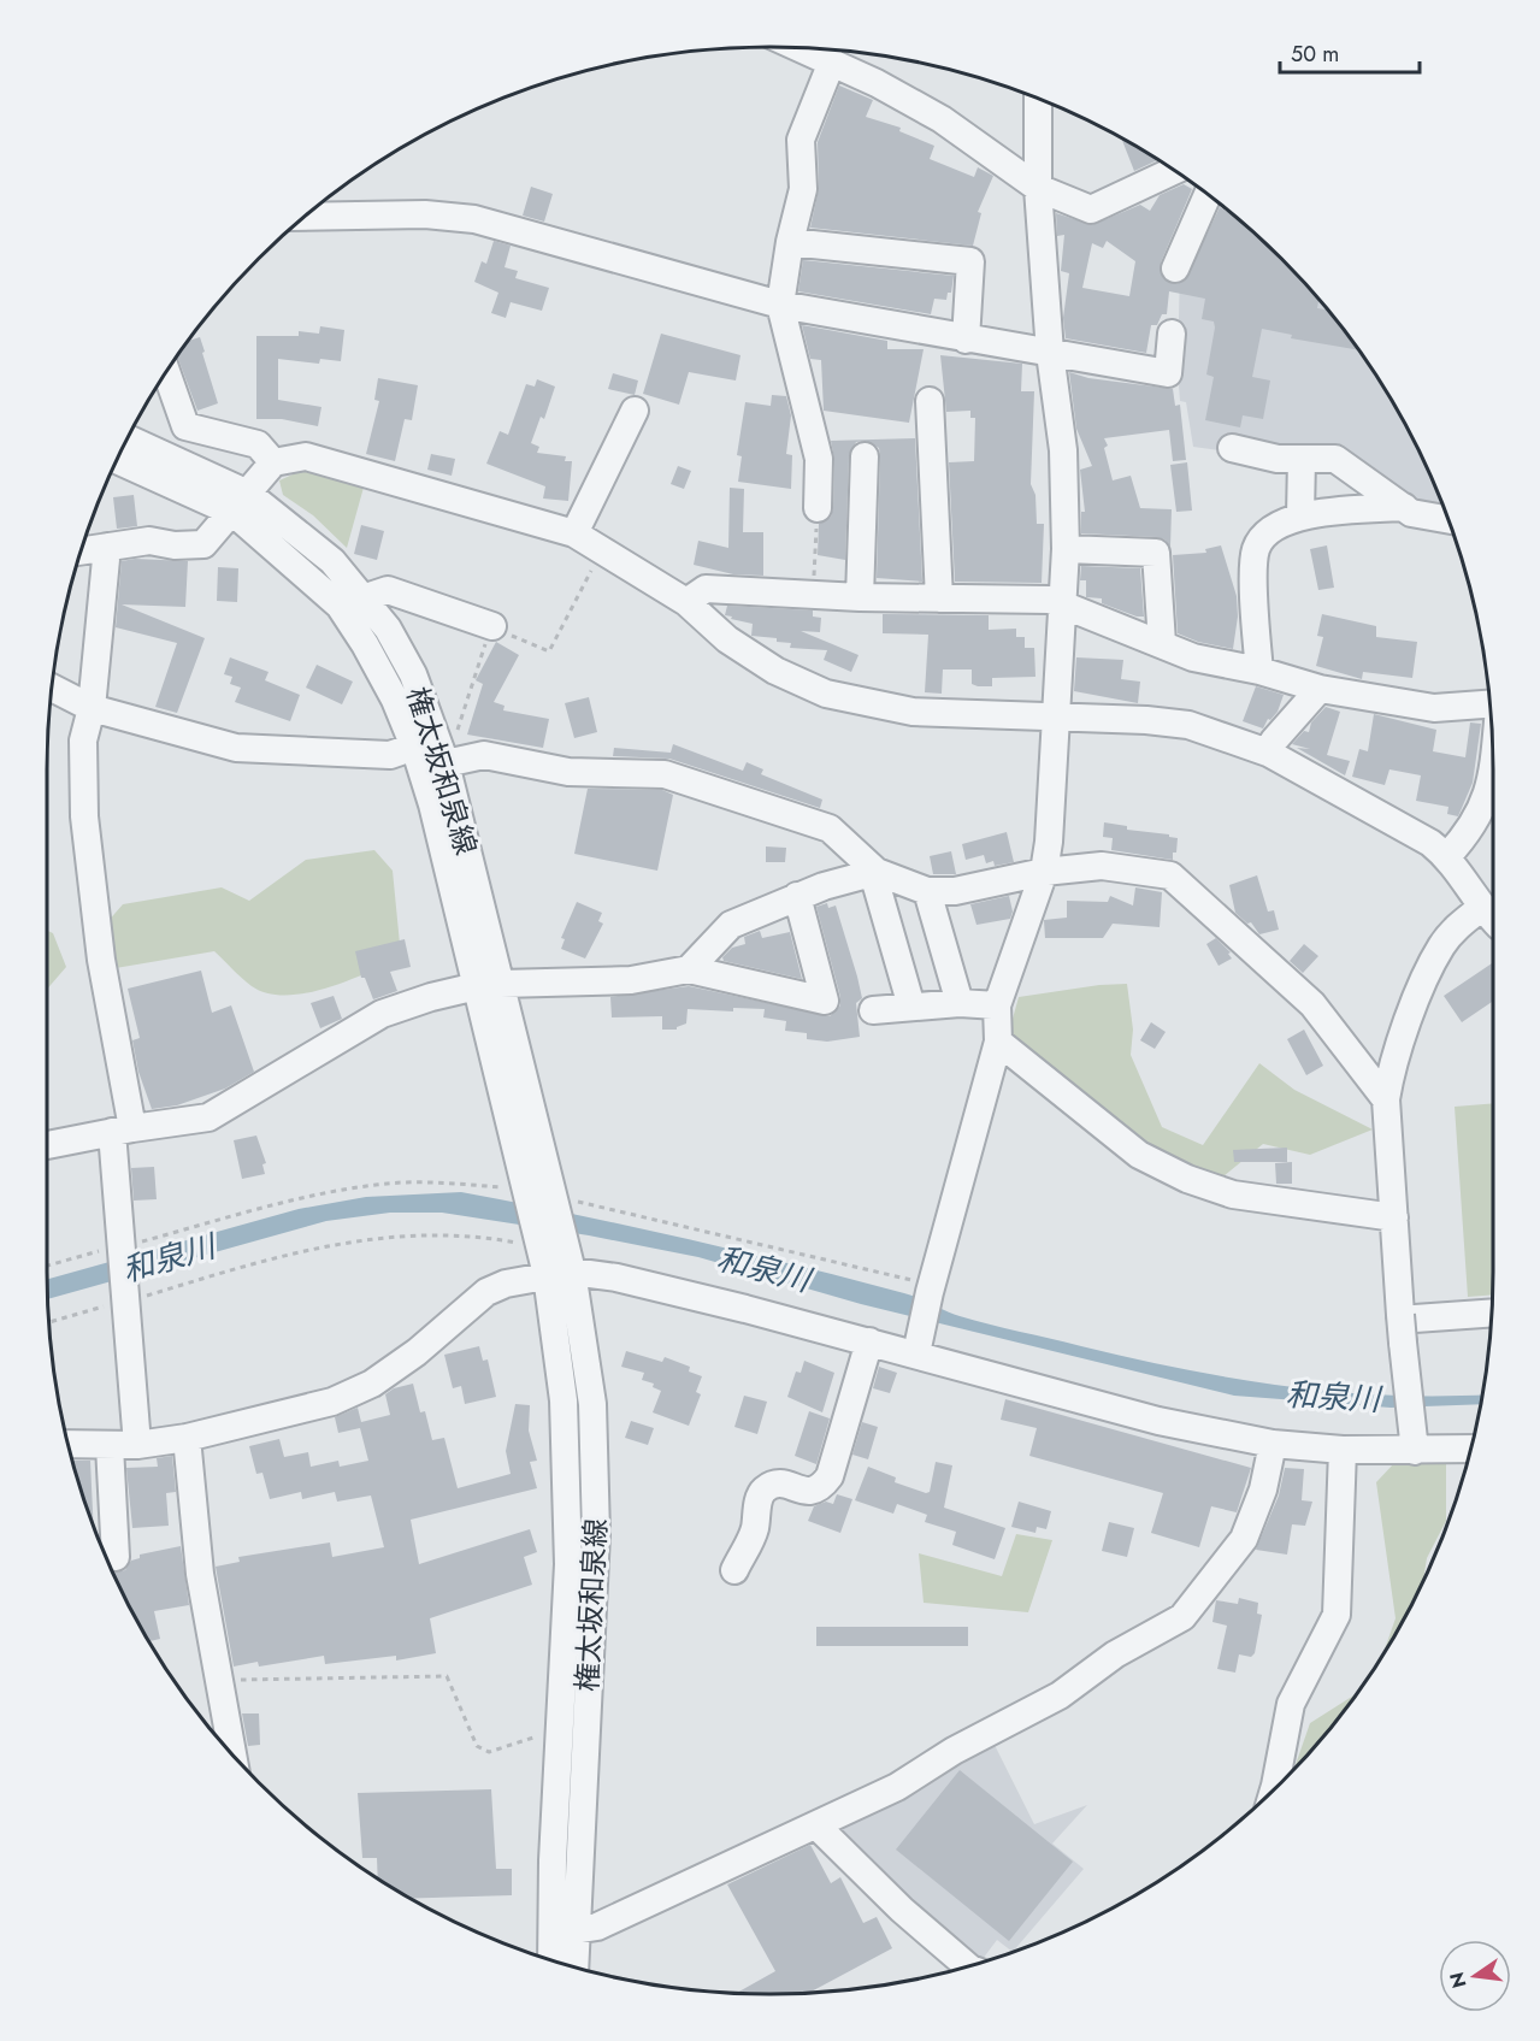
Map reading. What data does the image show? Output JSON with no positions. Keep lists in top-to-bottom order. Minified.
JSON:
{"streets":{"street":["権太坂和泉線"]},"water":["和泉川"],"scale_bar":"50 m","north":"left"}
